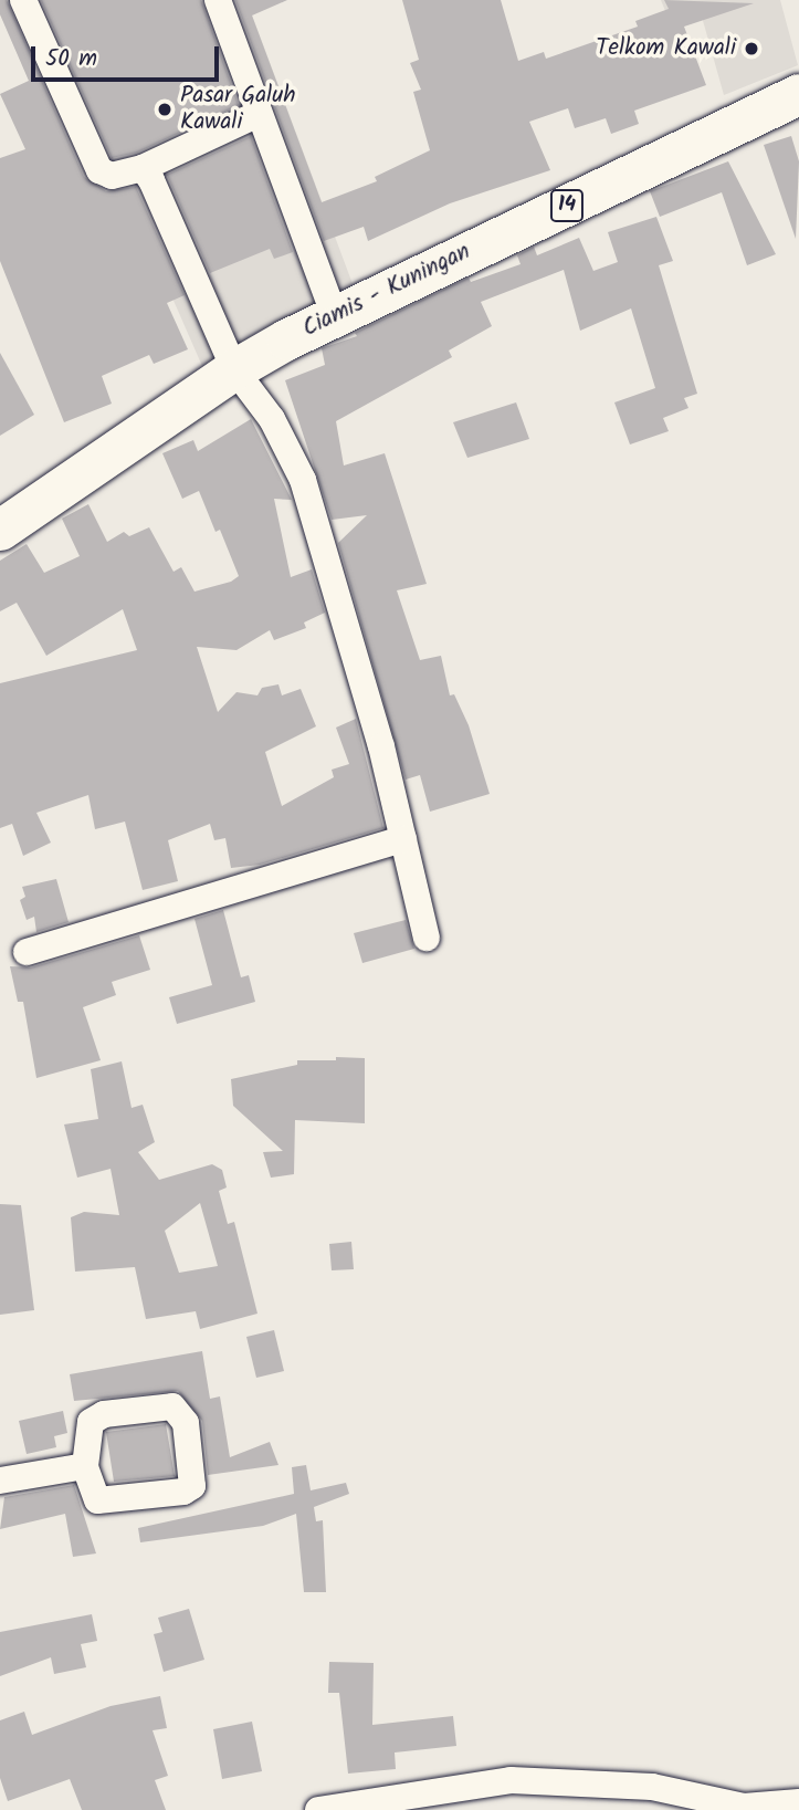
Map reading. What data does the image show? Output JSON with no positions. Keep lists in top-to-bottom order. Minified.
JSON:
{"streets":{"highway":["14","Ciamis - Kuningan"]},"places":["Telkom Kawali","Pasar Galuh Kawali"],"scale_bar":"50 m"}
